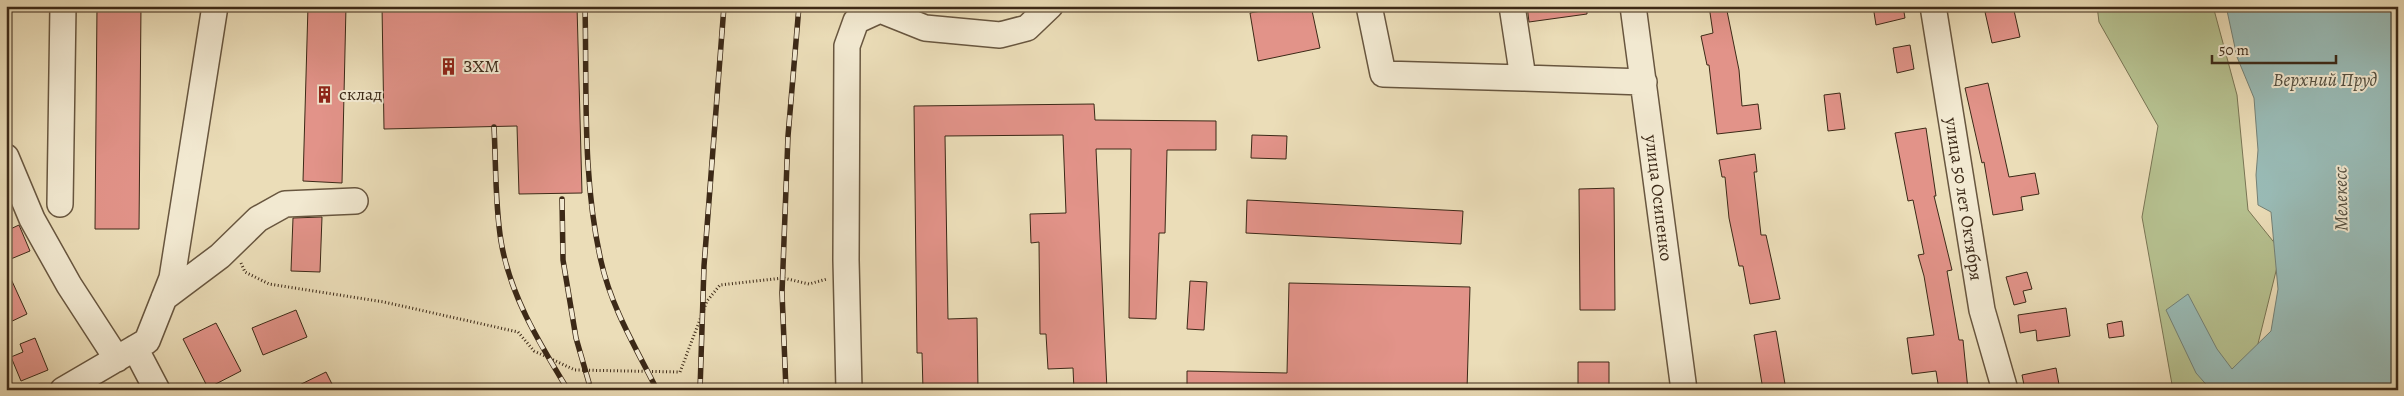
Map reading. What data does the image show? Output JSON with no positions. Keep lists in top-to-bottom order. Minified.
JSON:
{"streets":{"street":["улица Осипенко","улица 50 лет Октября"]},"water":["Верхний Пруд","Мелекесс"],"places":{"building":["ЗХМ","склад"]},"scale_bar":"50 m"}
